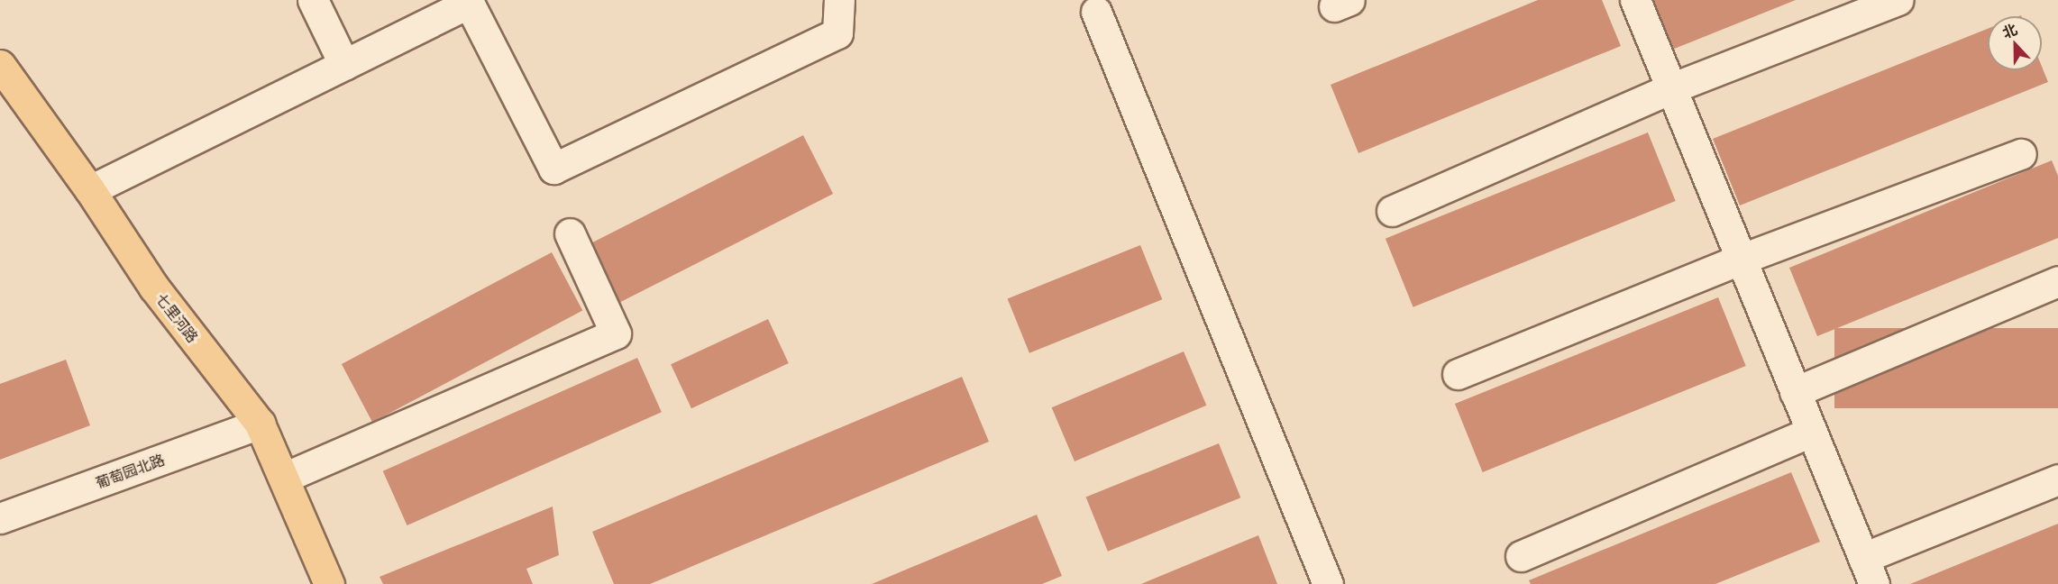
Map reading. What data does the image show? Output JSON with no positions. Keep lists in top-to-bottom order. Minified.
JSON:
{"streets":{"main road":["七里河路"],"street":["葡萄园北路"]},"crossings":[["七里河路","葡萄园北路"]],"north":"top"}
